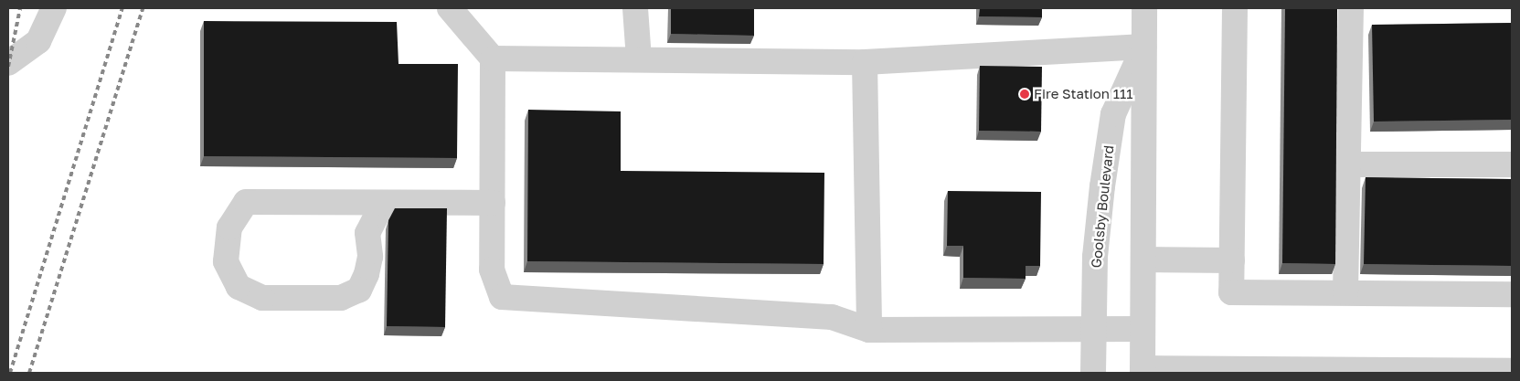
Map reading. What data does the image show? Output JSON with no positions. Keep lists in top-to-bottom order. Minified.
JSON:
{"streets":{"street":["Goolsby Boulevard"]},"places":["Fire Station 111"]}
